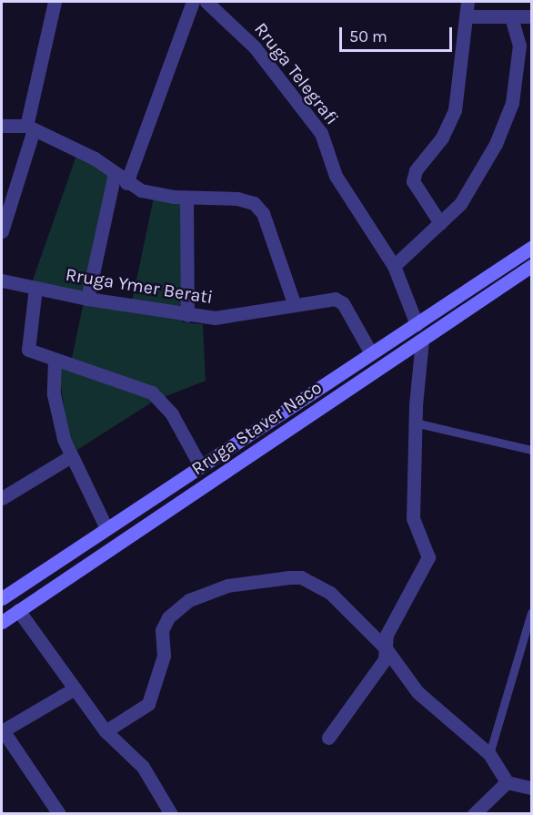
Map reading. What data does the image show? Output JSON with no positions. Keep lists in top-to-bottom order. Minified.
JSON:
{"streets":{"main road":["Rruga Staver Naco"],"street":["Rruga Telegrafi","Rruga Ymer Berati"]},"crossings":[["Rruga Telegrafi","Rruga Staver Naco"],["Rruga Ymer Berati","Rruga Staver Naco"]],"scale_bar":"50 m"}
